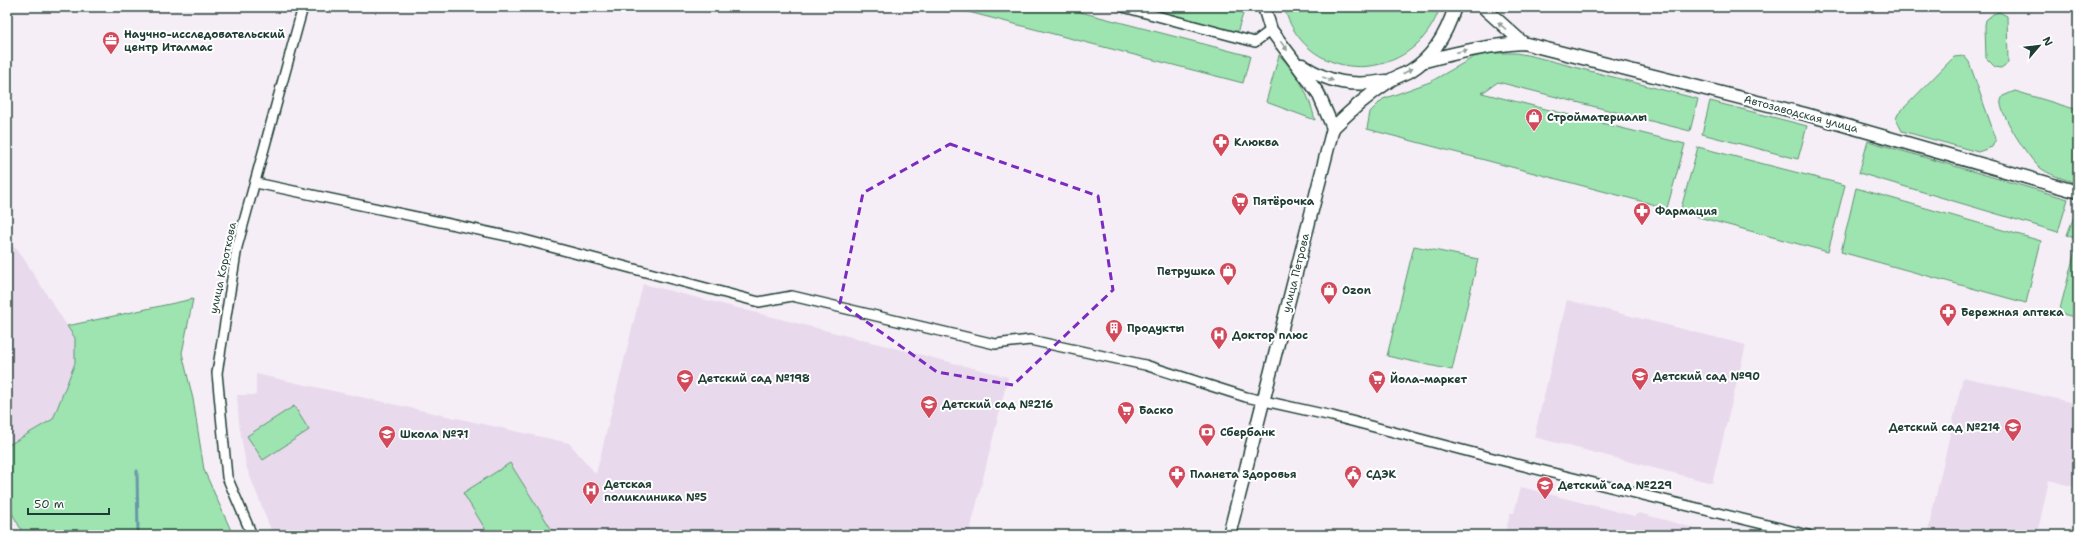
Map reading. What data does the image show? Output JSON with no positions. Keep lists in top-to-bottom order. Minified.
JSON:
{"streets":{"main road":["Автозаводская улица","улица Петрова"],"street":["улица Короткова"]},"places":{"office":["Научно-исследовательский центр Италмас"],"shop":["Стройматериалы","Петрушка","Ozon"],"pharmacy":["Клюква","Фармация","Бережная аптека","Планета Здоровья"],"supermarket":["Пятёрочка","Йола-маркет","Баско"],"building":["Продукты"],"hospital":["Доктор плюс","Детская поликлиника №5"],"school or university":["Детский сад №90","Детский сад №198","Детский сад №216","Детский сад №214","Школа №71","Детский сад №229"],"bank":["Сбербанк"],"public building":["СДЭК"]},"scale_bar":"50 m","north":"top right"}
